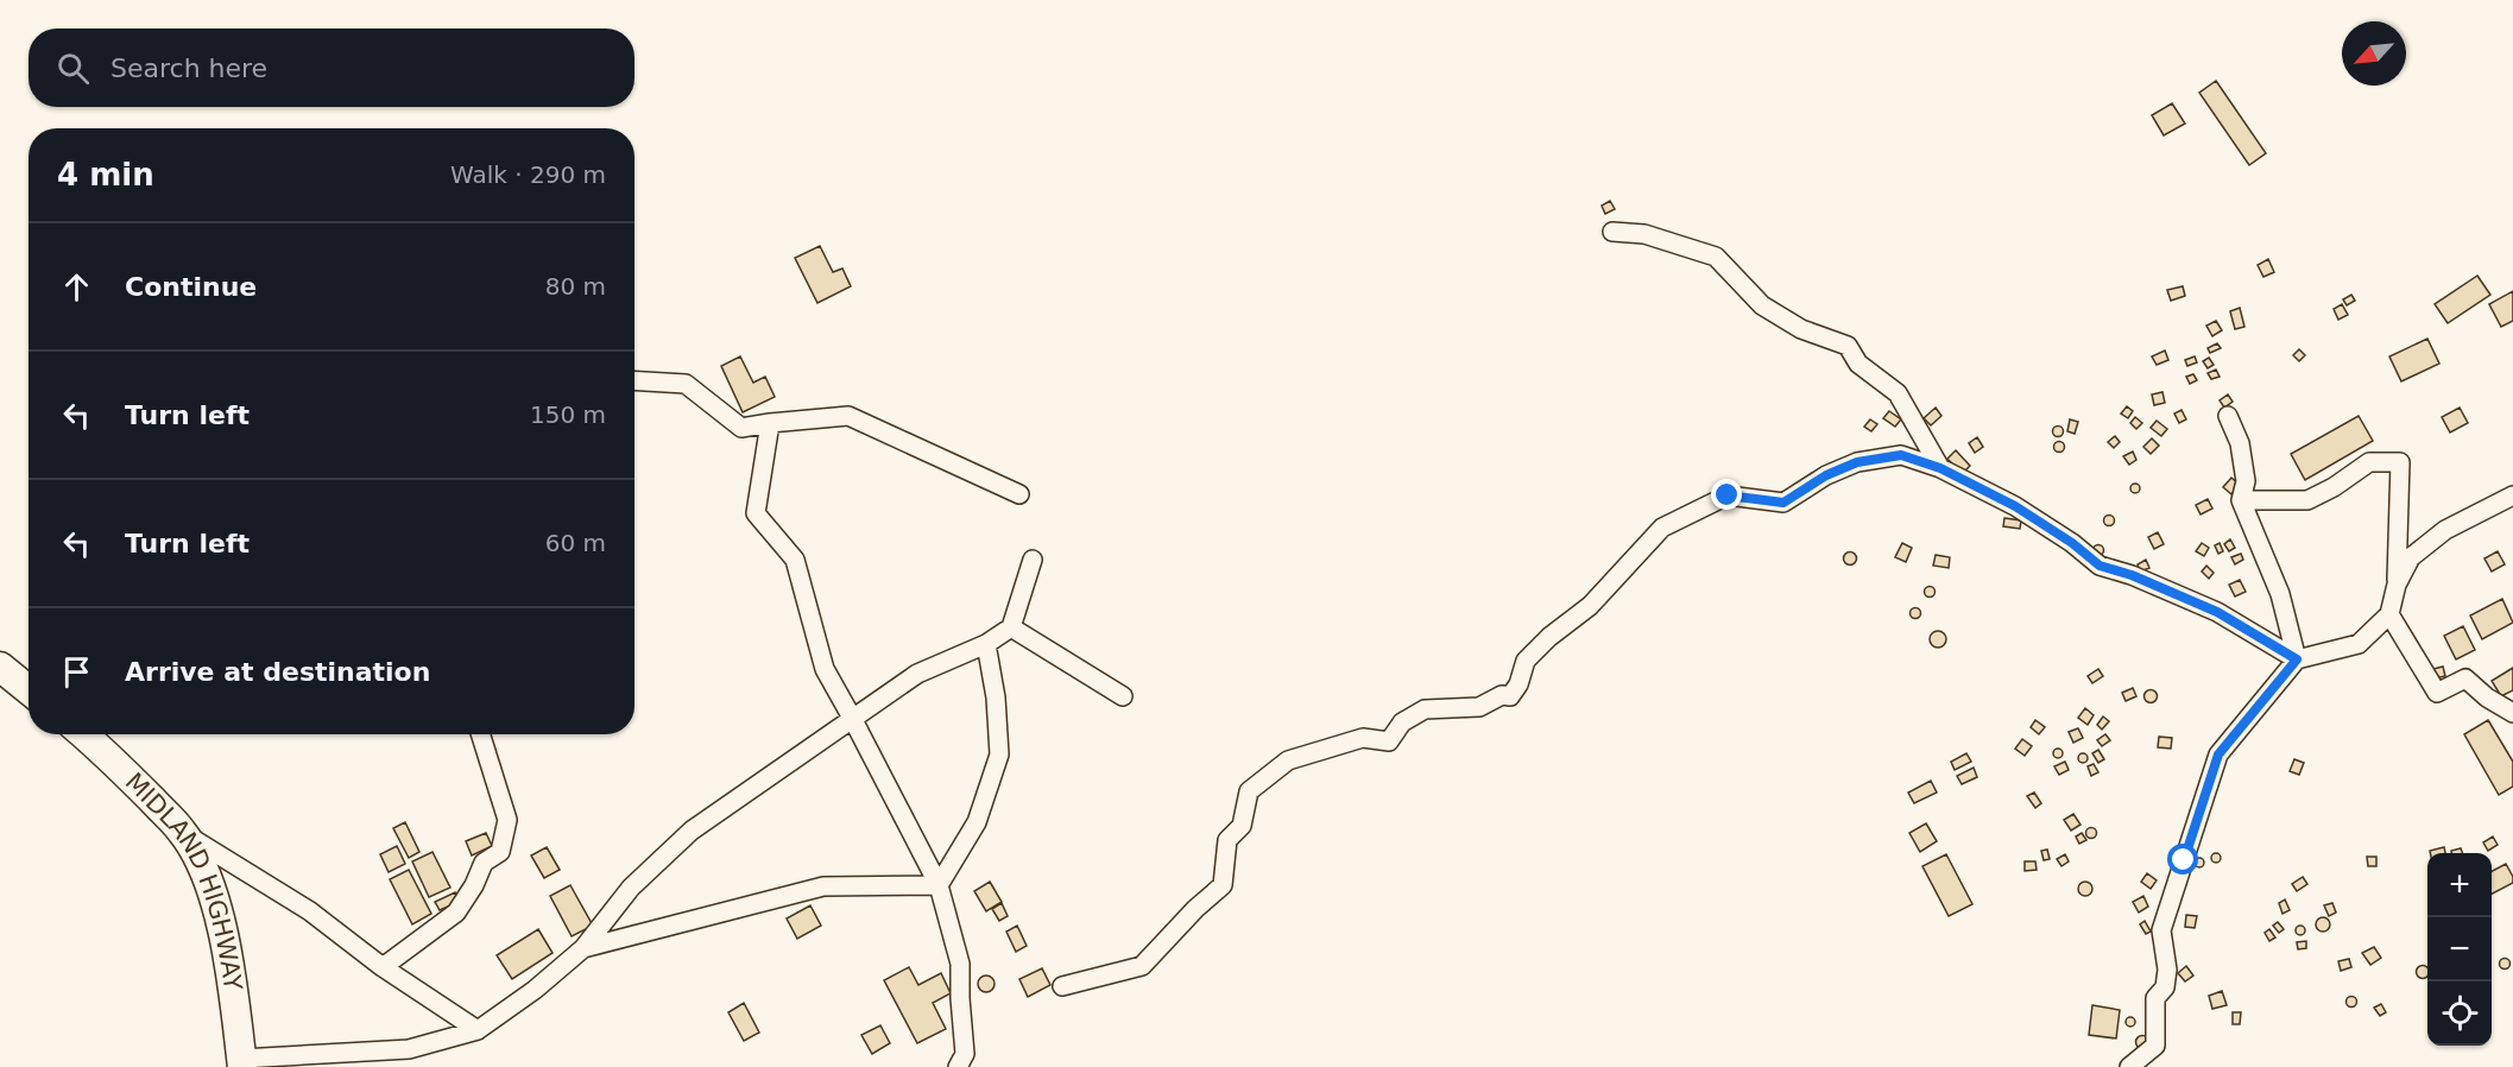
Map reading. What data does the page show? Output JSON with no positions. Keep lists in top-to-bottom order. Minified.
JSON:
{"streets":{"main road":["MIDLAND HIGHWAY"]},"north":"bottom left","page":{"search":"Search here","heading":["4 min","Walk · 290 m"],"list":[["Continue","80 m"],["Turn left","150 m"],["Turn left","60 m"],"Arrive at destination"],"map_buttons":["+","−"]}}
